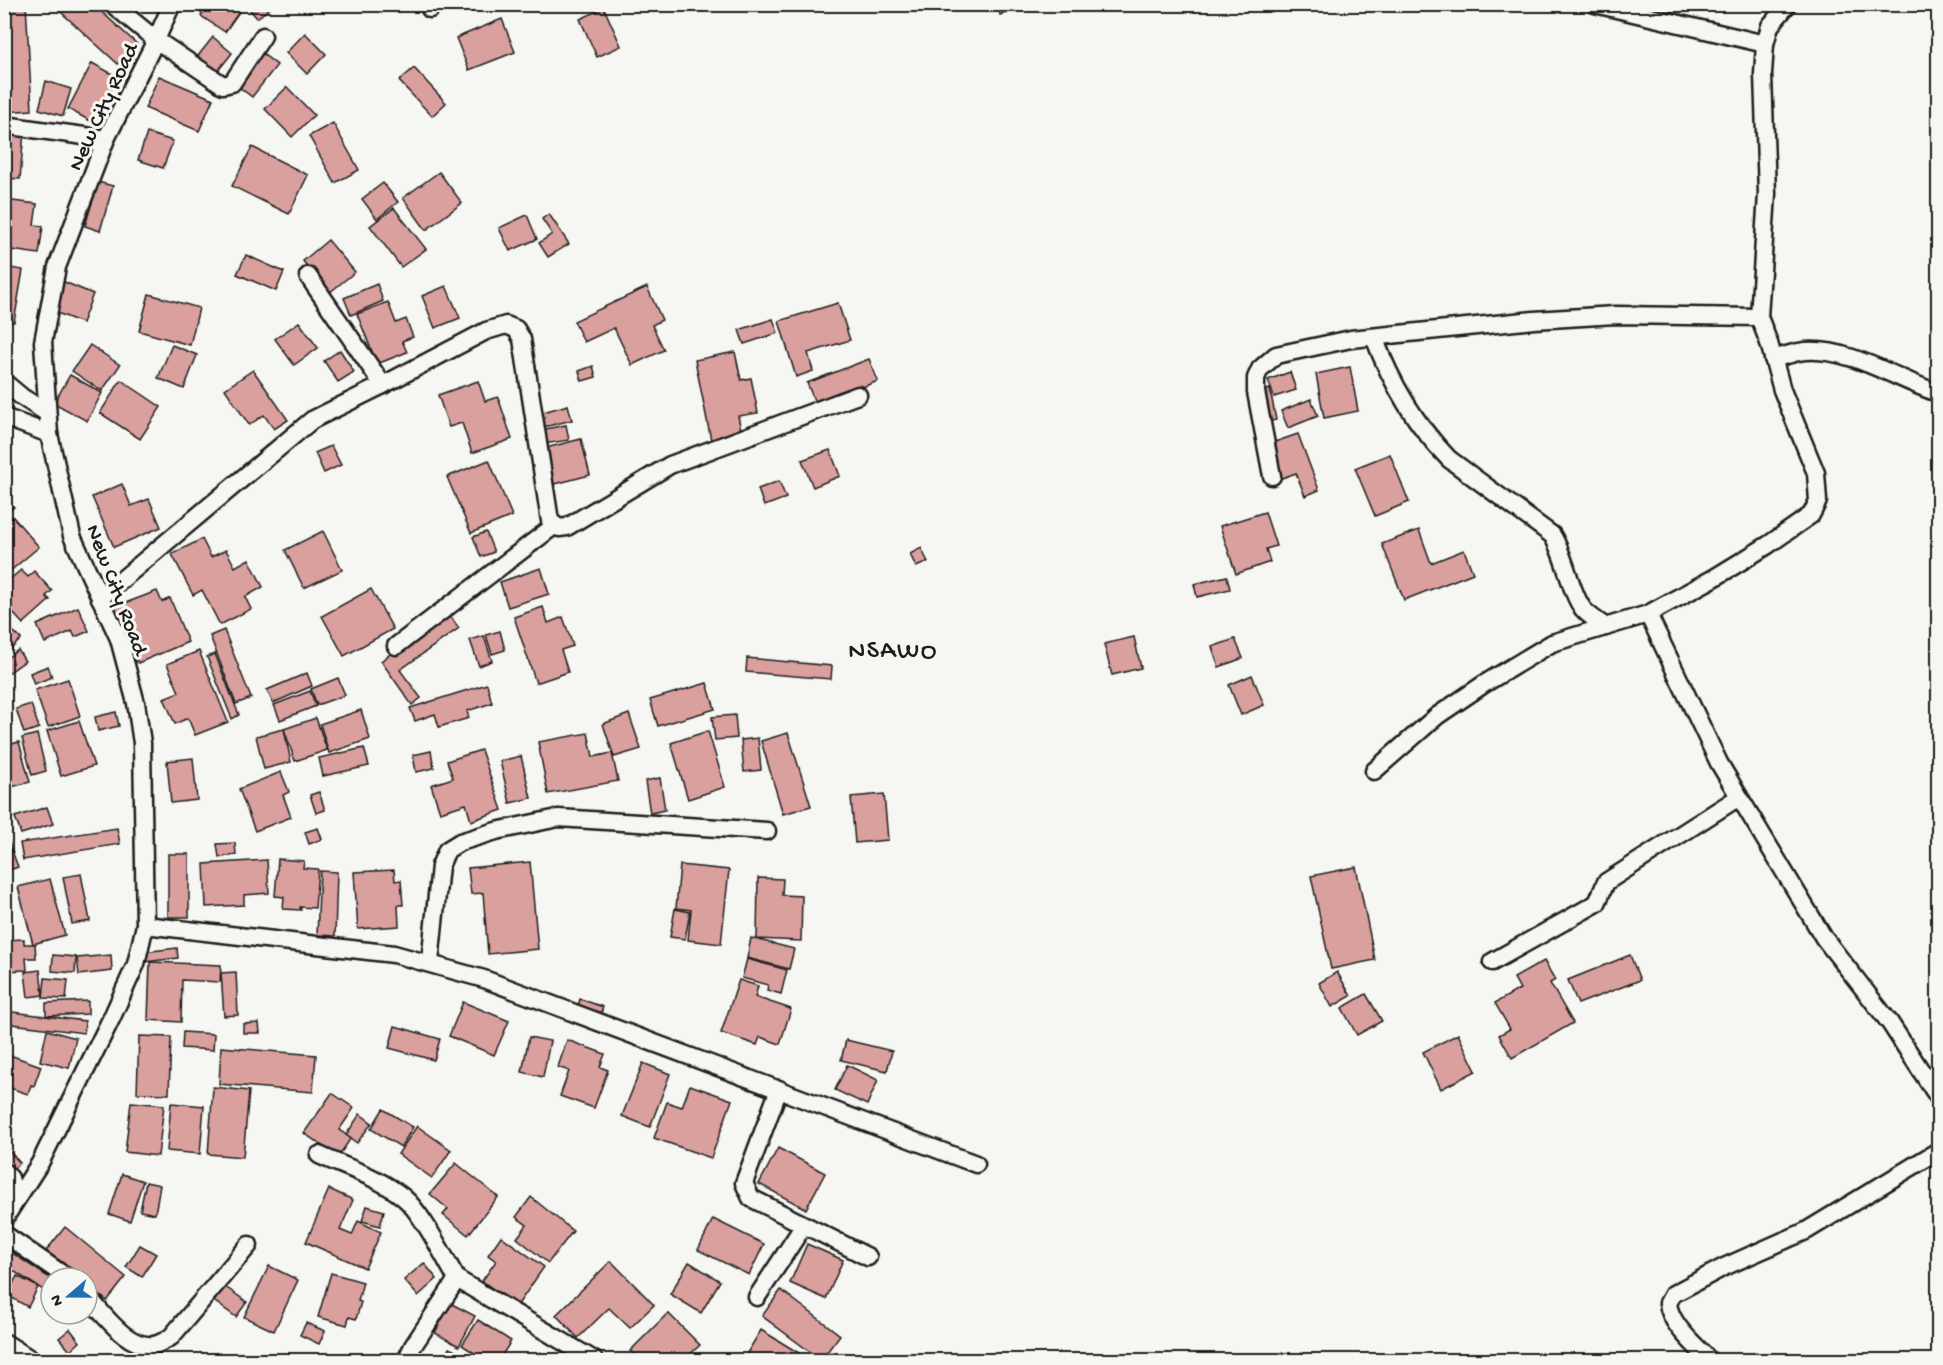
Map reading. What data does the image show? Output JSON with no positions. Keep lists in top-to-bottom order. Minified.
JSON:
{"streets":{"street":["New City Road"]},"districts":["NSAWO"],"north":"left"}
